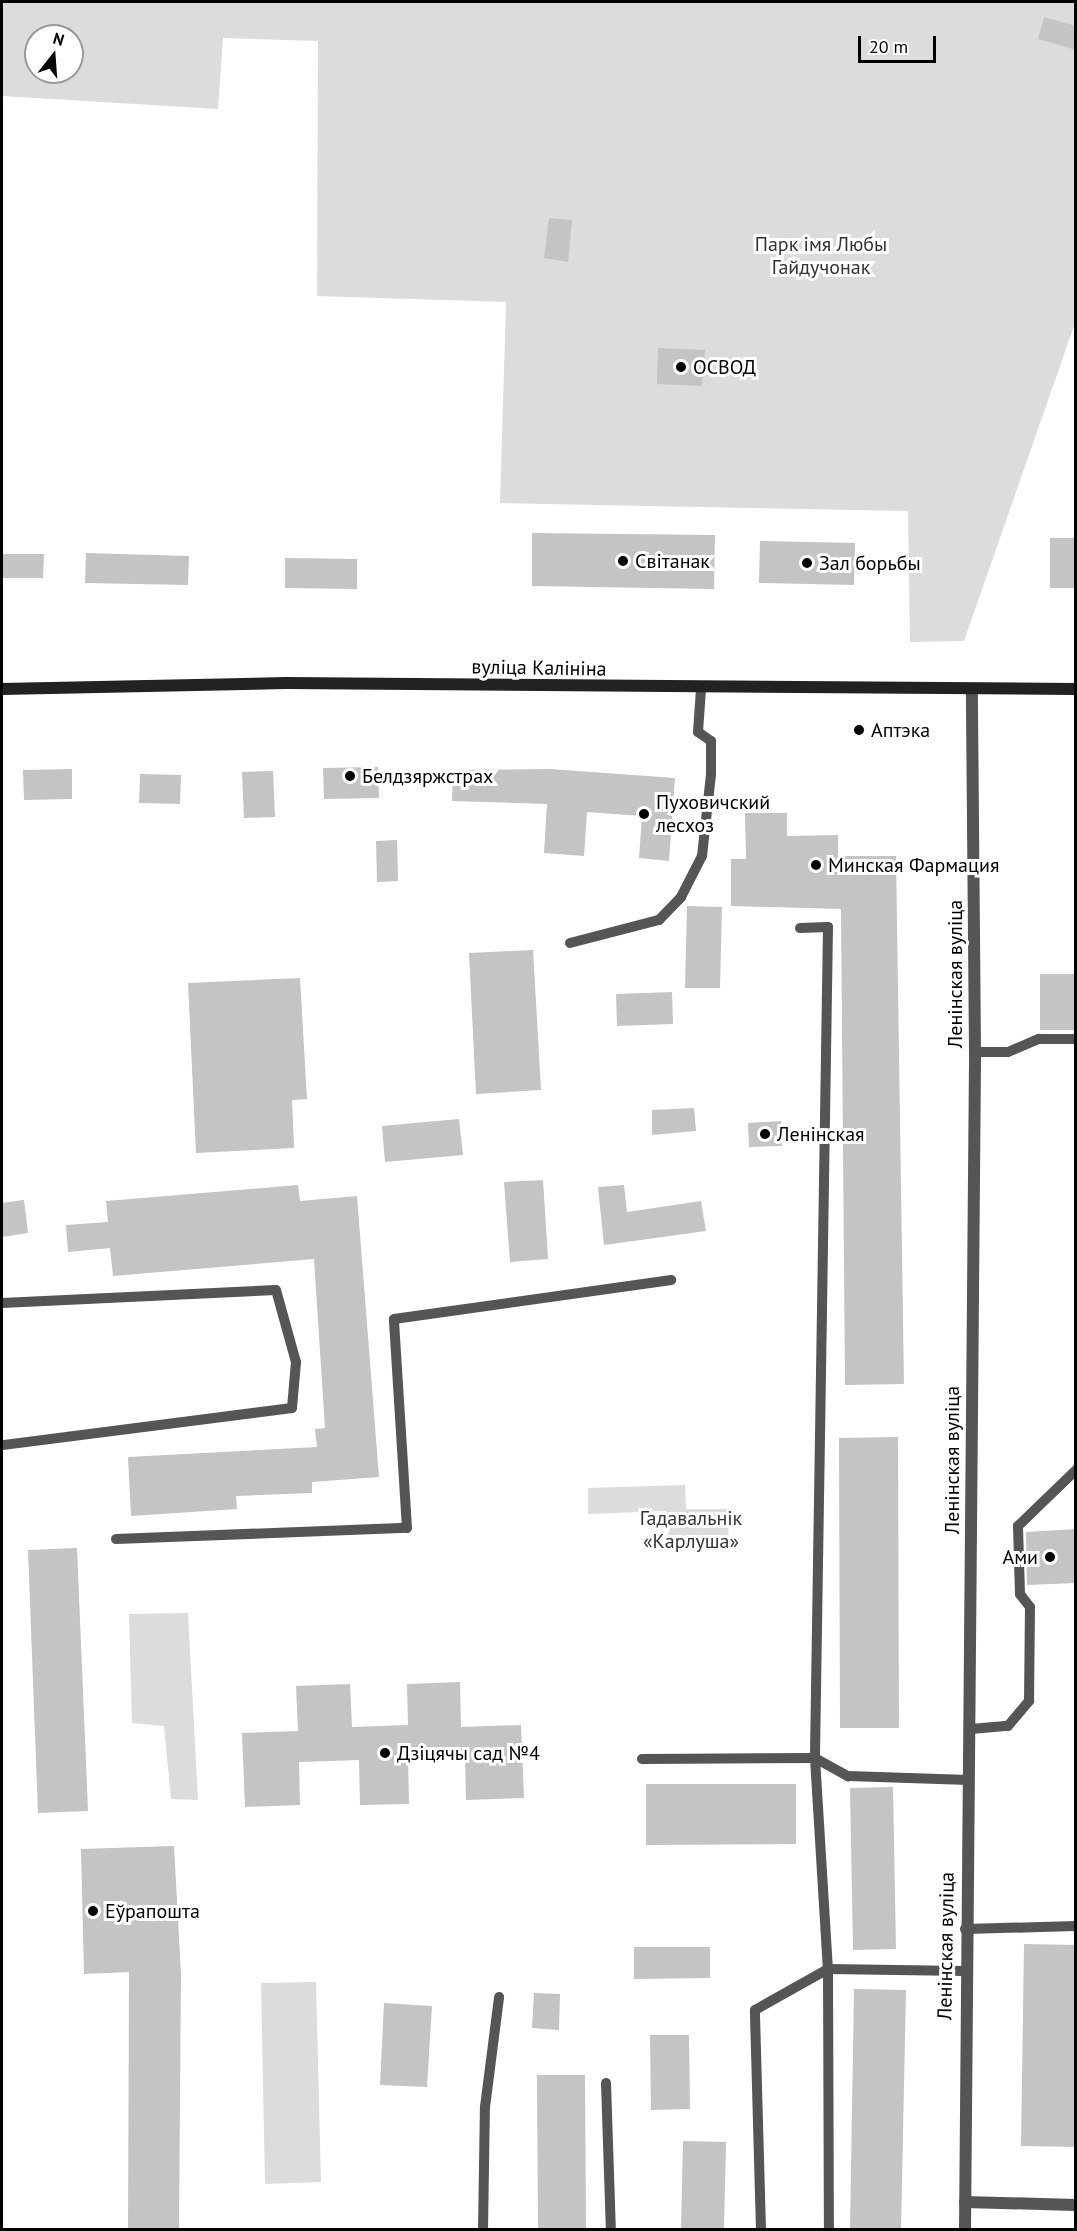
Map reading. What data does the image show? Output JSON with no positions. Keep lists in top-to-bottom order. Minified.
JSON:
{"streets":{"main road":["вуліца Калініна"],"street":["Ленінская вуліца"]},"crossings":[["вуліца Калініна","Ленінская вуліца"]],"parks":["Парк імя Любы Гайдучонак","Гадавальнік «Карлуша»"],"places":["ОСВОД","Світанак","Зал борьбы","Аптэка","Белдзяржстрах","Пуховичский лесхоз","Минская Фармация","Ленінская","Ами","Дзіцячы сад №4","Еўрапошта"],"scale_bar":"20 m","north":"top"}
